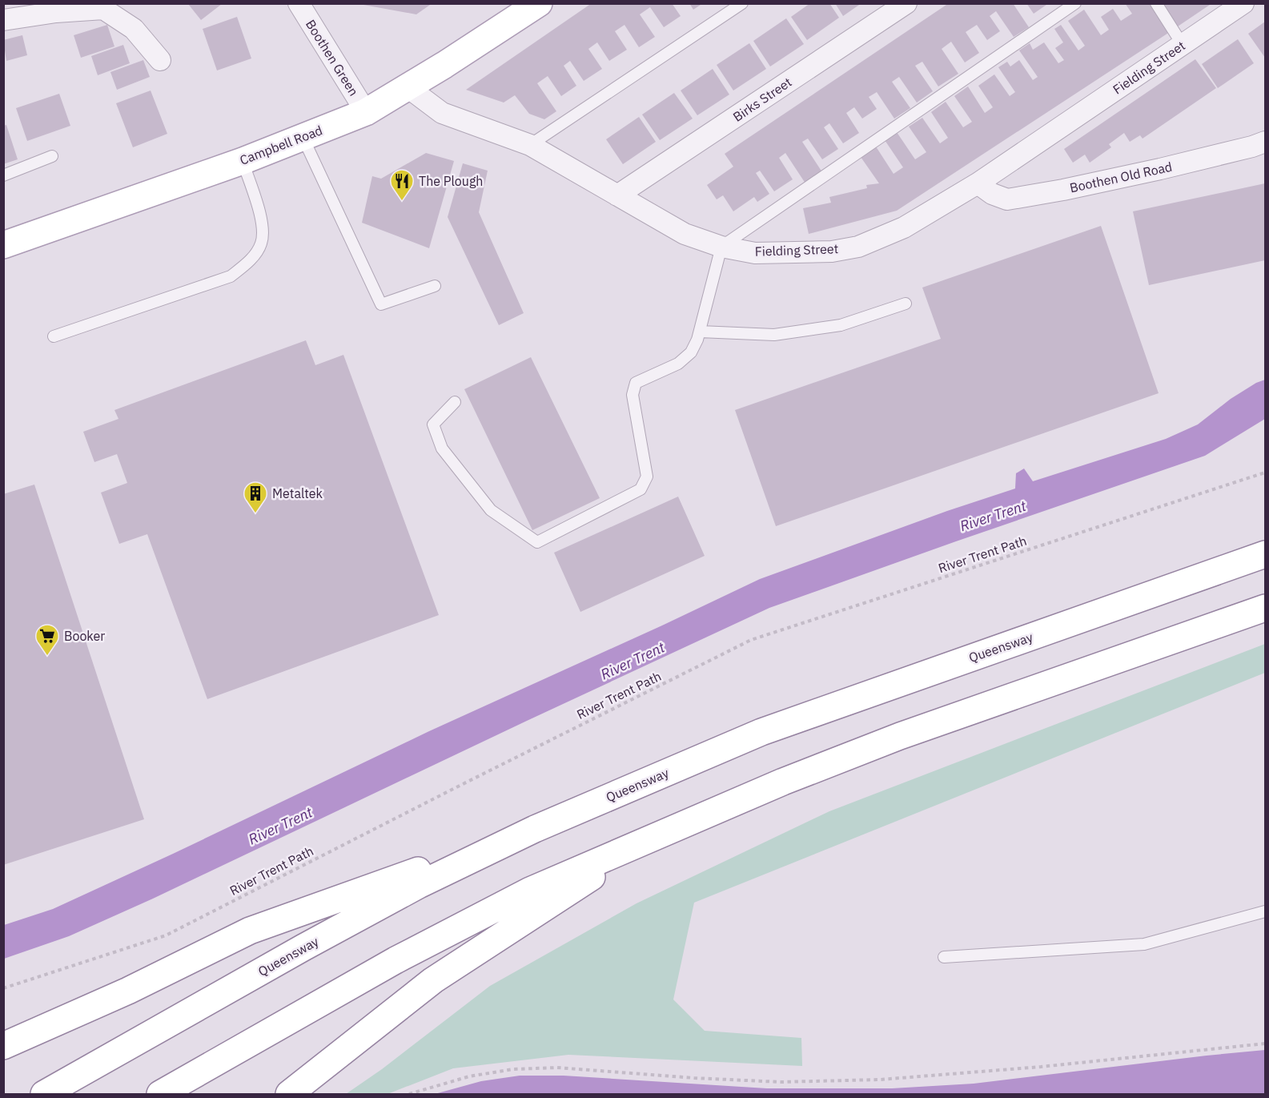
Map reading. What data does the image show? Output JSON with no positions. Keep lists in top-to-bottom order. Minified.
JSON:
{"streets":{"main road":["Campbell Road","Queensway"],"street":["Boothen Green","Fielding Street","Birks Street","Boothen Old Road"],"path":["River Trent Path"]},"crossings":[["Boothen Green","Campbell Road"],["Fielding Street","Birks Street"],["Fielding Street","Campbell Road"],["Fielding Street","Boothen Old Road"]],"water":["River Trent"],"places":{"restaurant":["The Plough"],"building":["Metaltek"],"supermarket":["Booker"]}}
